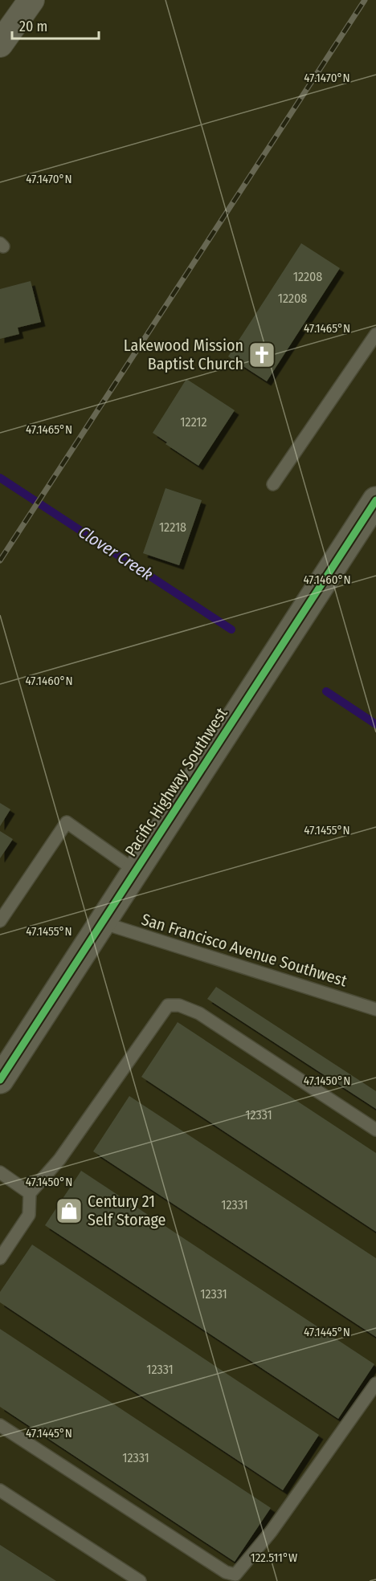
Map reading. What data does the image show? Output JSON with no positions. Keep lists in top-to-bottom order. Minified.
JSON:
{"streets":{"street":["Pacific Highway Southwest"],"lane":["San Francisco Avenue Southwest"]},"crossings":[["Pacific Highway Southwest","San Francisco Avenue Southwest"]],"water":["Clover Creek"],"places":{"church":["Lakewood Mission Baptist Church"],"shop":["Century 21 Self Storage"]},"house_numbers":["12208","12208","12212","12218","12331","12331","12331","12331","12331"],"scale_bar":"20 m","coordinates":["47.1470°N","47.1465°N","47.1460°N","47.1455°N","47.1450°N","47.1445°N","122.511°W"]}
